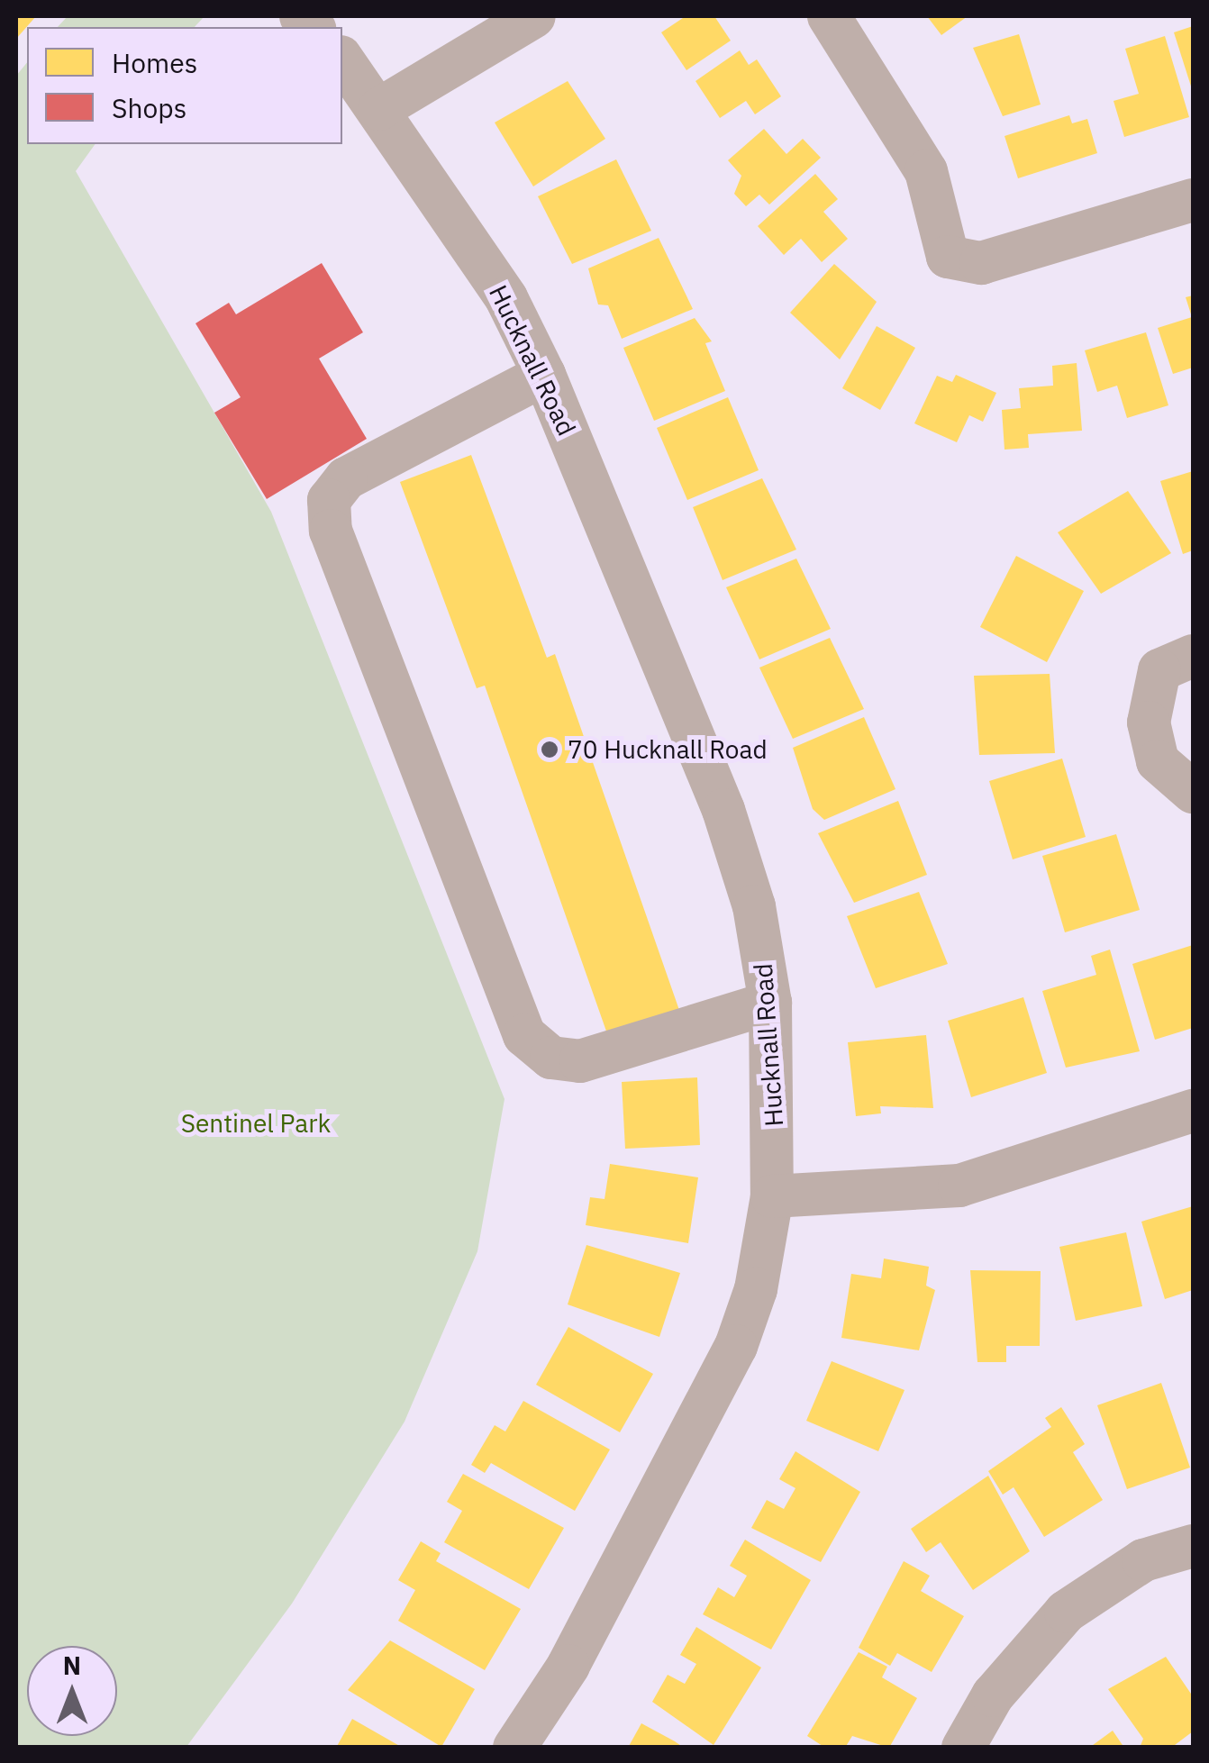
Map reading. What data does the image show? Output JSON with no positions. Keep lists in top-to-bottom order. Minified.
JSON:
{"streets":{"street":["Hucknall Road"]},"parks":["Sentinel Park"],"places":["70 Hucknall Road"],"legend":["Homes","Shops"],"north":"top"}
